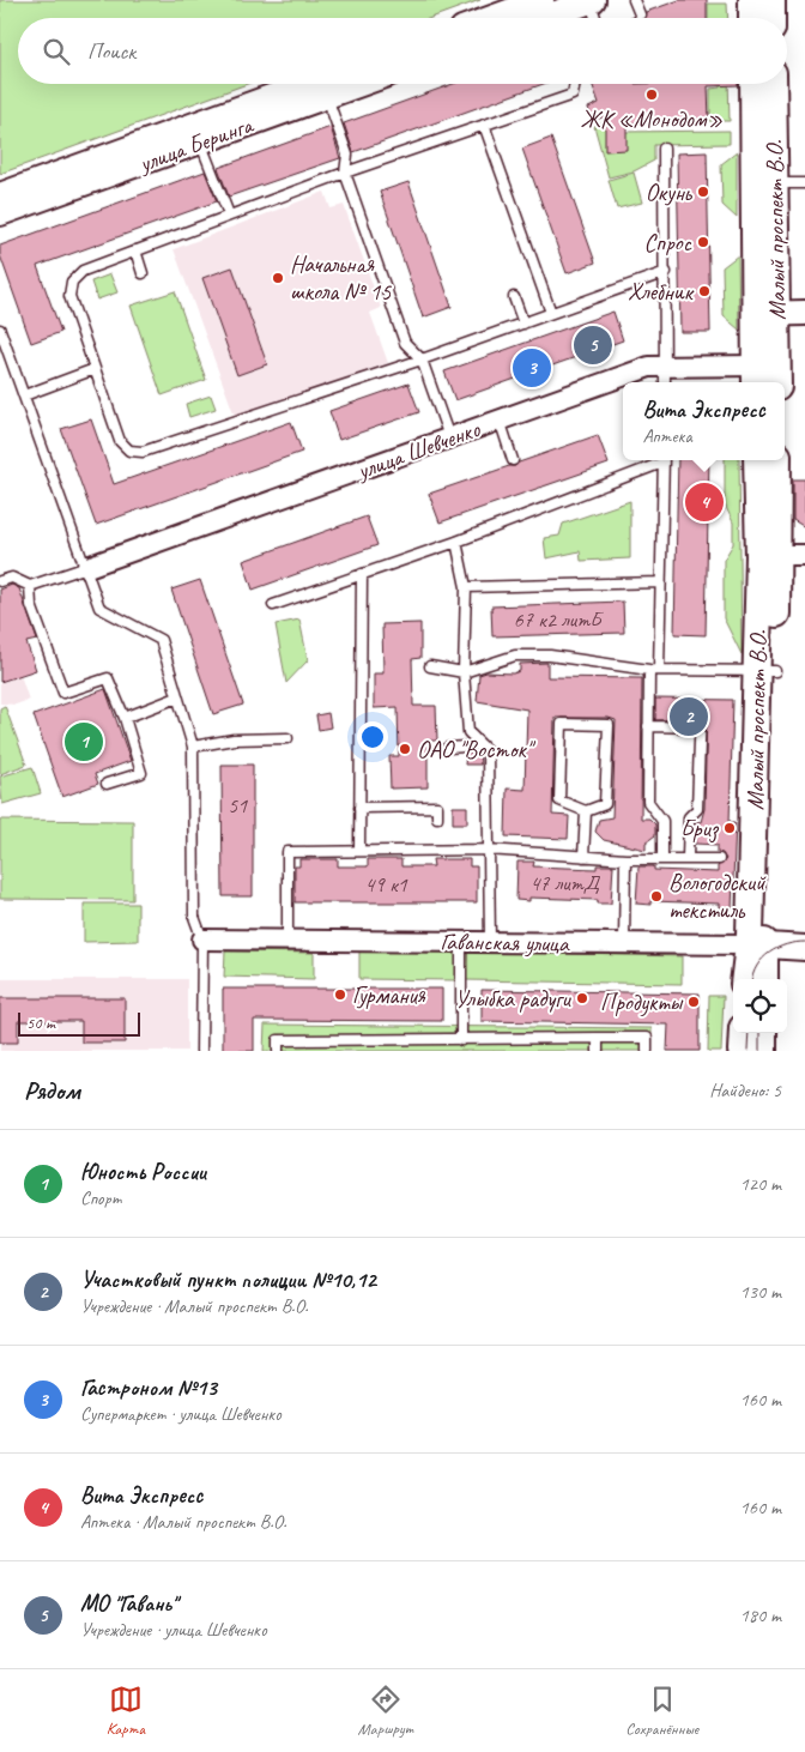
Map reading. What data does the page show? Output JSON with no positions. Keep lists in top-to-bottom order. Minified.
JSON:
{"streets":{"main road":["Малый проспект В.О."],"street":["улица Беринга","улица Шевченко","Гаванская улица"]},"crossings":[["Малый проспект В.О.","улица Шевченко"],["Малый проспект В.О.","Гаванская улица"]],"places":["ЖК «Монодом»","Окунь","Спрос","Начальная школа № 15","Хлебник","ОАО \"Восток\"","Бриз","Вологодский текстиль","Гурмания","Улыбка радуги","Продукты"],"house_numbers":["67 к2 литБ","51","47 литД","49 к1"],"scale_bar":"50 m","page":{"search":"Поиск","pins":["5","3","4","2","1"],"popup":["Вита Экспресс","Аптека"],"scale":"50 m","heading":["Рядом","Найдено: 5"],"list":[{"mark":"1","name":"Юность России","note":"Спорт","value":"120 m"},{"mark":"2","name":"Участковый пункт полиции №10,12","note":"Учреждение · Малый проспект В.О.","value":"130 m"},{"mark":"3","name":"Гастроном №13","note":"Супермаркет · улица Шевченко","value":"160 m"},{"mark":"4","name":"Вита Экспресс","note":"Аптека · Малый проспект В.О.","value":"160 m"},{"mark":"5","name":"МО \"Гавань\"","note":"Учреждение · улица Шевченко","value":"180 m"}],"nav":["Карта","Маршрут","Сохранённые"]}}
